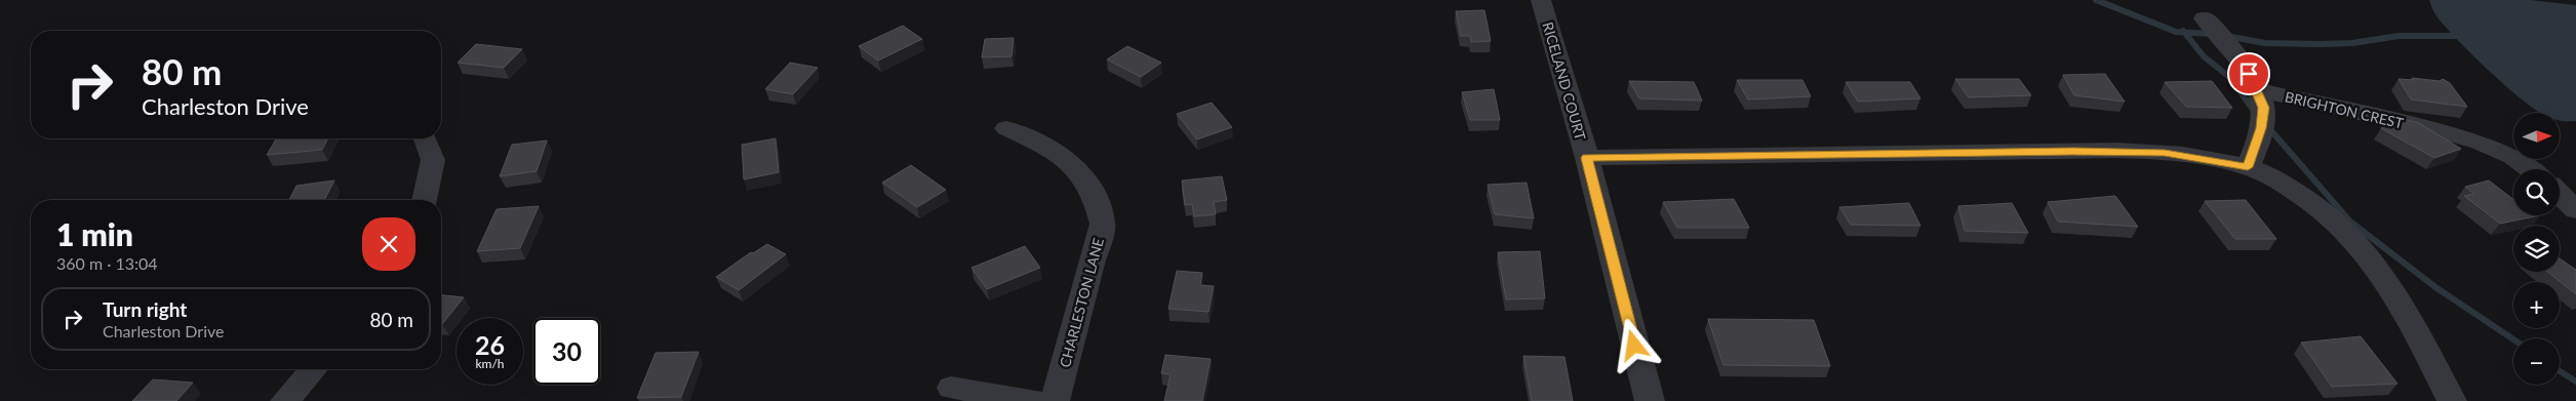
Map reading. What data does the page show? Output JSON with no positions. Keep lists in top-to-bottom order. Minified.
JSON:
{"streets":{"street":["RICELAND COURT","BRIGHTON CREST","CHARLESTON LANE"]},"north":"right","page":{"turn":["80 m","Charleston Drive"],"map_buttons":["+","−"],"heading":["1 min","360 m · 13:04"],"list":[{"name":"Turn right","note":"Charleston Drive","value":"80 m"}],"speed":"26 km/h","limit":"30"}}
